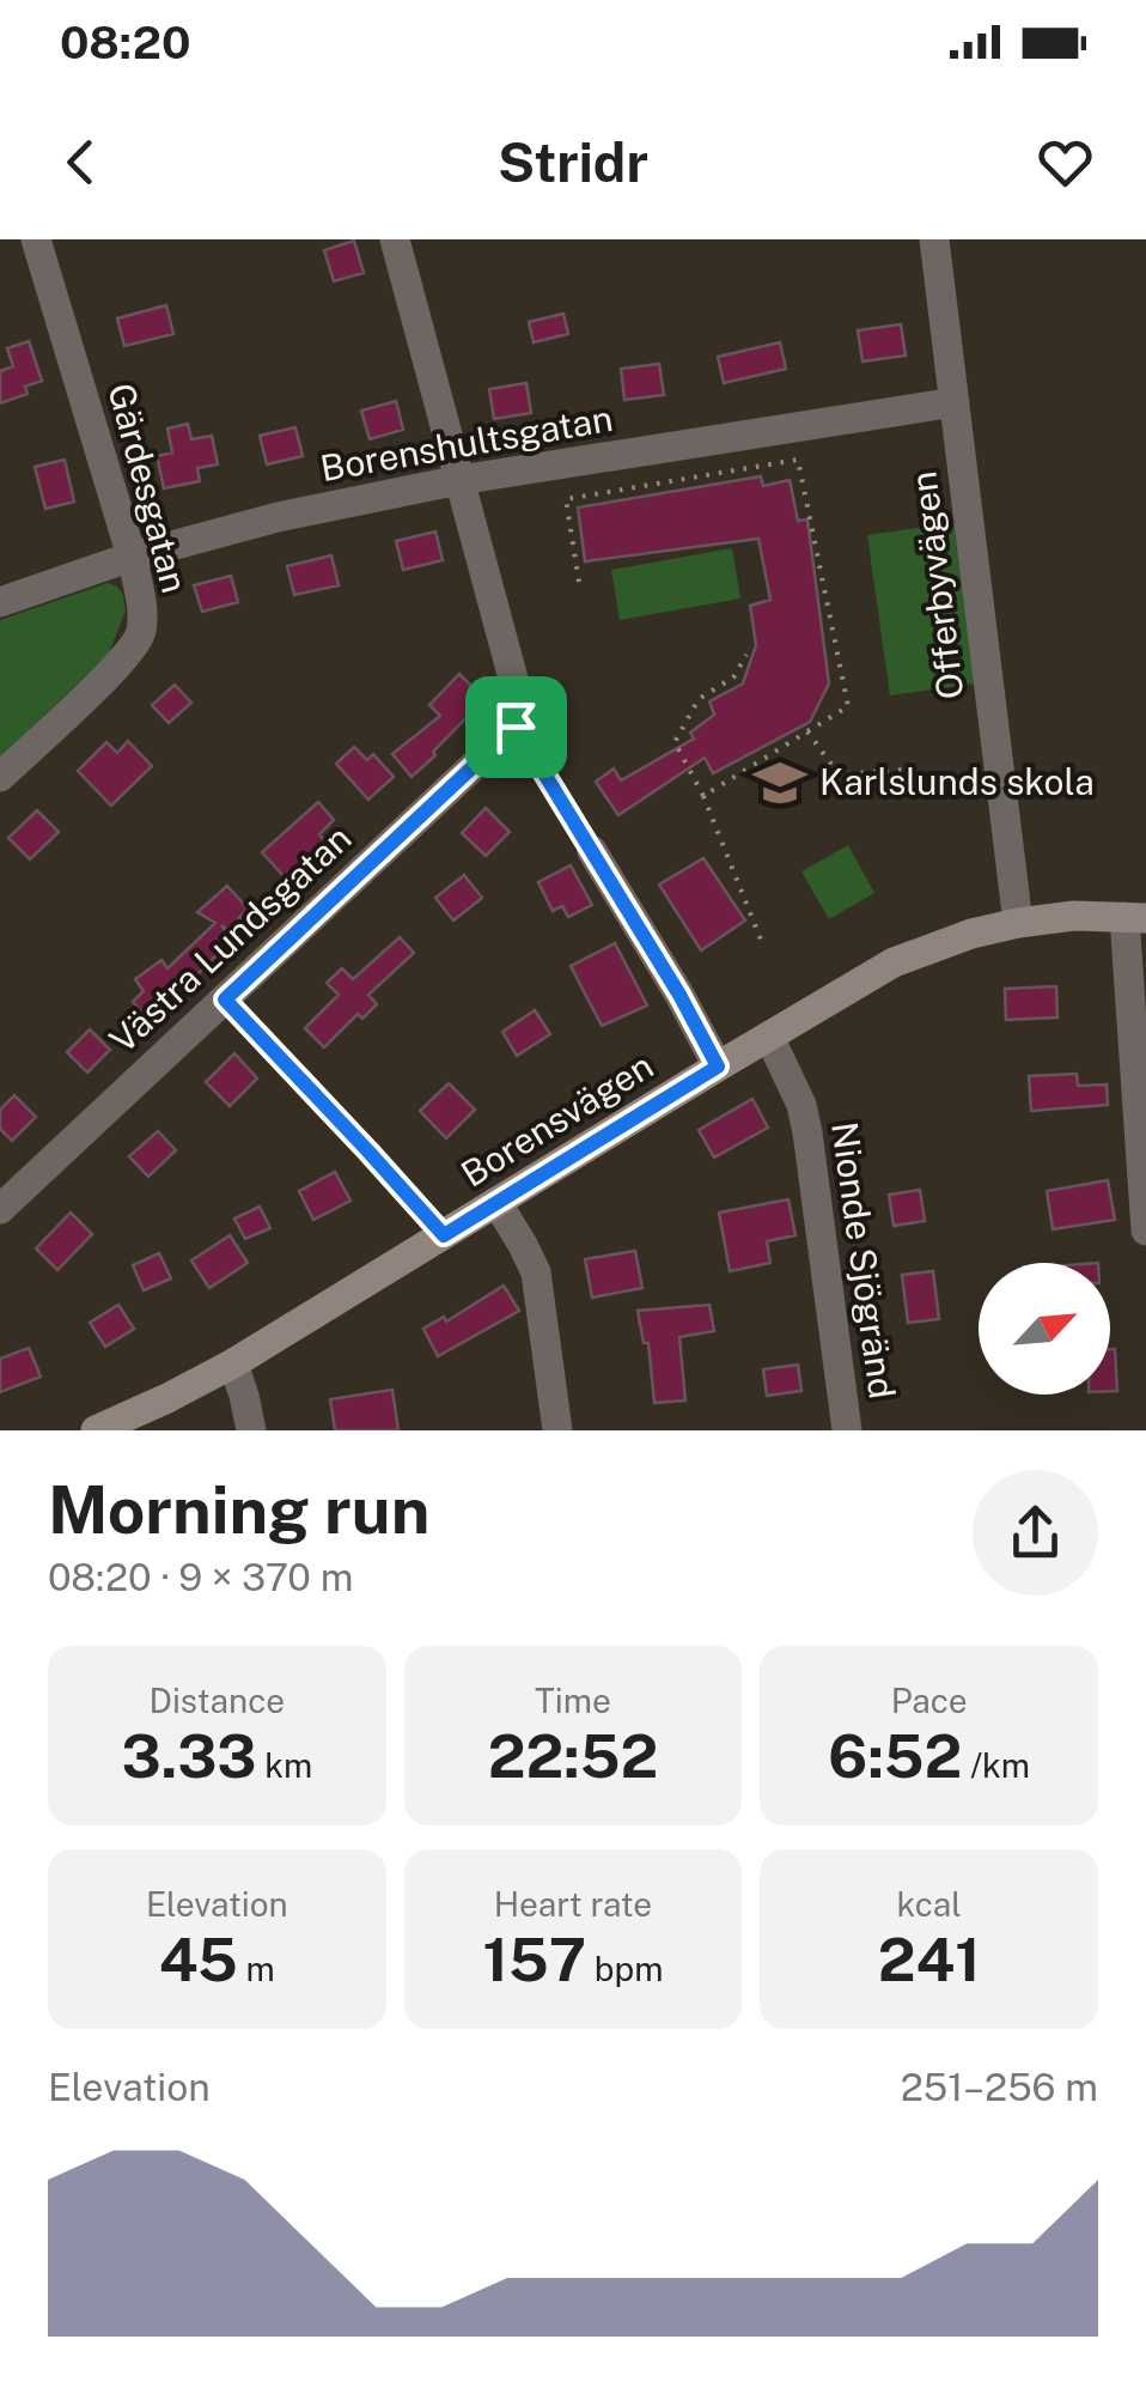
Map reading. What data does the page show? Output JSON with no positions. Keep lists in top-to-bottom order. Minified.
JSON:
{"streets":{"street":["Borenshultsgatan","Gärdesgatan","Offerbyvägen","Västra Lundsgatan","Borensvägen","Nionde Sjögränd"]},"crossings":[["Borenshultsgatan","Gärdesgatan"],["Borenshultsgatan","Offerbyvägen"],["Offerbyvägen","Borensvägen"],["Borensvägen","Nionde Sjögränd"]],"places":{"school or university":["Karlslunds skola"]},"north":"top right","page":{"status":"08:20","header":"Stridr","heading":["Morning run","08:20 · 9 × 370 m"],"stats":[["Distance","3.33 km"],["Time","22:52"],["Pace","6:52 /km"],["Elevation","45 m"],["Heart rate","157 bpm"],["kcal","241"]],"chart":["Elevation","251–256 m"]}}
